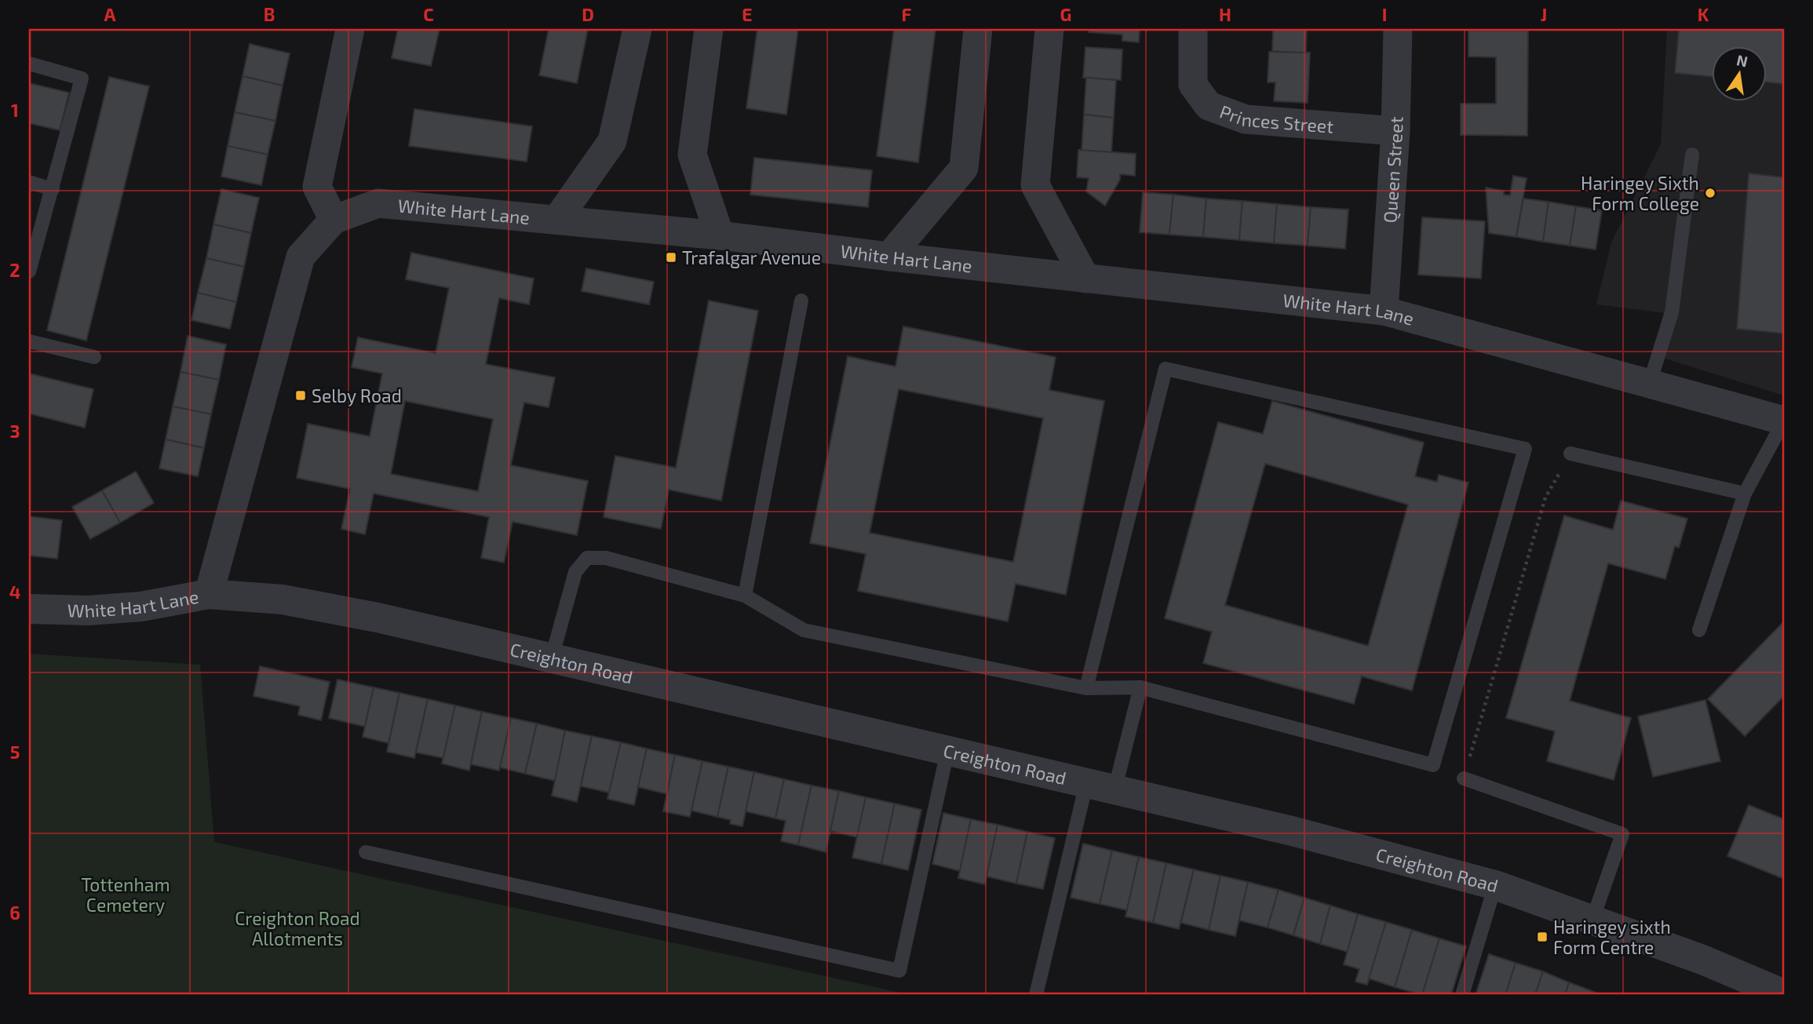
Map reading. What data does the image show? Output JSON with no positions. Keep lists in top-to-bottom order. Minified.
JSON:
{"streets":{"street":["Princes Street","Queen Street","White Hart Lane","Creighton Road"]},"crossings":[["Princes Street","Queen Street"],["Queen Street","White Hart Lane"],["White Hart Lane","Creighton Road"]],"parks":["Tottenham Cemetery","Creighton Road Allotments"],"places":{"other":["Haringey Sixth Form College"],"transit":["Trafalgar Avenue","Selby Road","Haringey sixth Form Centre"]},"north":"top","grid":{"columns":["A","B","C","D","E","F","G","H","I","J","K"],"rows":["1","2","3","4","5","6"]}}
